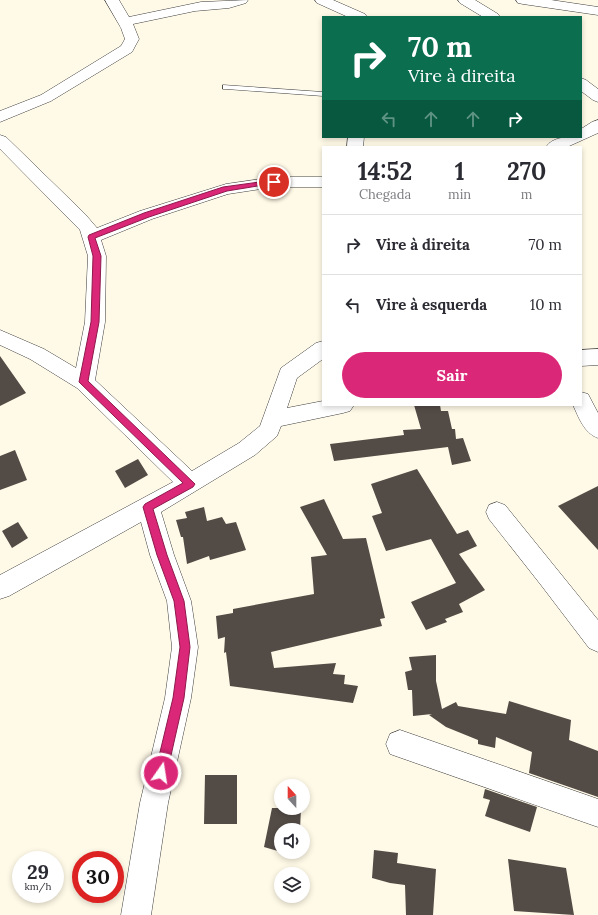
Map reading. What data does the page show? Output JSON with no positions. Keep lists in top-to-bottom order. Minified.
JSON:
{"north":"top","page":{"turn":["70 m","Vire à direita"],"eta":["14:52","Chegada","1","min","270","m"],"list":[{"name":"Vire à direita","value":"70 m"},{"name":"Vire à esquerda","value":"10 m"}],"buttons":"Sair","speed":"29 km/h","limit":"30"}}
